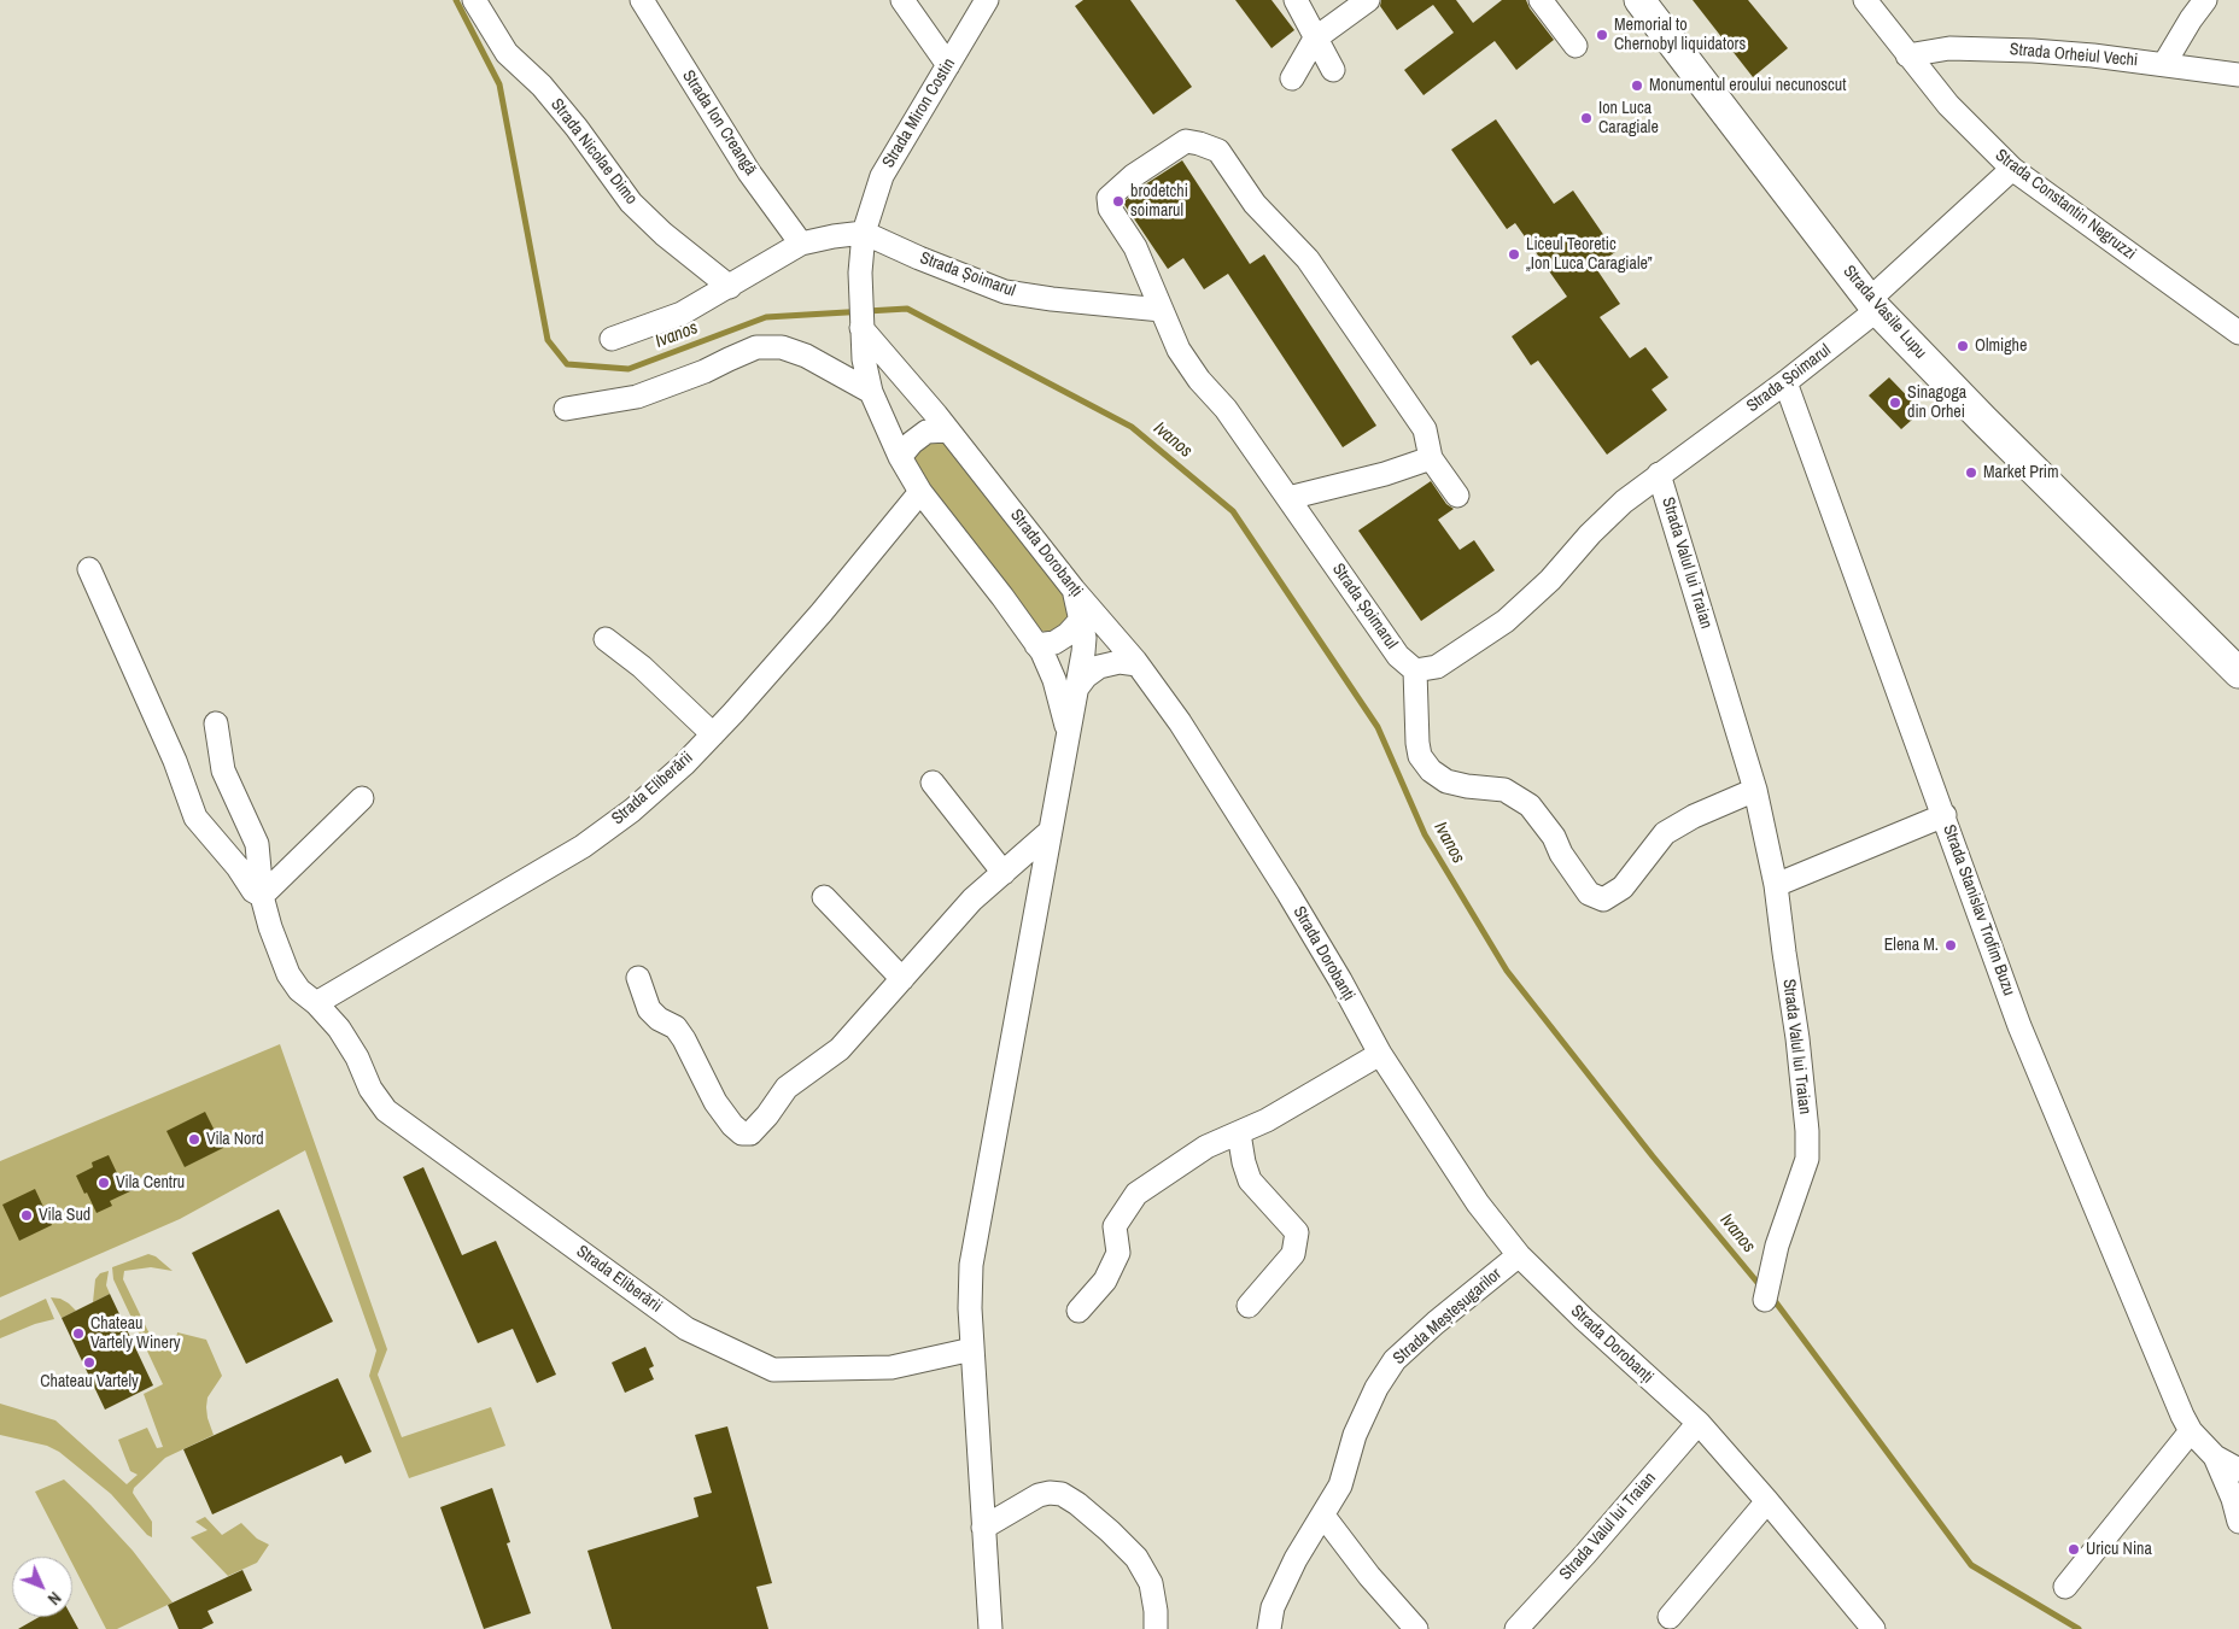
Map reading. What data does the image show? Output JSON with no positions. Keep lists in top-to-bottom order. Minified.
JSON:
{"streets":{"main road":["Strada Vasile Lupu"],"street":["Strada Orheiul Vechi","Strada Miron Costin","Strada Ion Creangă","Strada Nicolae Dimo","Strada Constantin Negruzzi","Strada Șoimarul","Strada Dorobanți","Strada Valul lui Traian","Strada Eliberării","Strada Stanislav Trofim Buzu","Strada Meșteșugarilor"]},"crossings":[["Strada Orheiul Vechi","Strada Constantin Negruzzi"],["Strada Miron Costin","Strada Șoimarul"],["Strada Constantin Negruzzi","Strada Șoimarul"],["Strada Șoimarul","Strada Vasile Lupu"],["Strada Șoimarul","Strada Valul lui Traian"],["Strada Șoimarul","Strada Stanislav Trofim Buzu"],["Strada Dorobanți","Strada Valul lui Traian"],["Strada Dorobanți","Strada Meșteșugarilor"]],"water":["Ivanos"],"places":["Memorial to Chernobyl liquidators","Monumentul eroului necunoscut","Ion Luca Caragiale","brodetchi soimarul","Liceul Teoretic „Ion Luca Caragiale”","Olmighe","Sinagoga din Orhei","Market Prim","Elena M.","Vila Nord","Vila Centru","Vila Sud","Chateau Vartely Winery","Chateau Vartely","Uricu Nina"],"north":"bottom right"}
